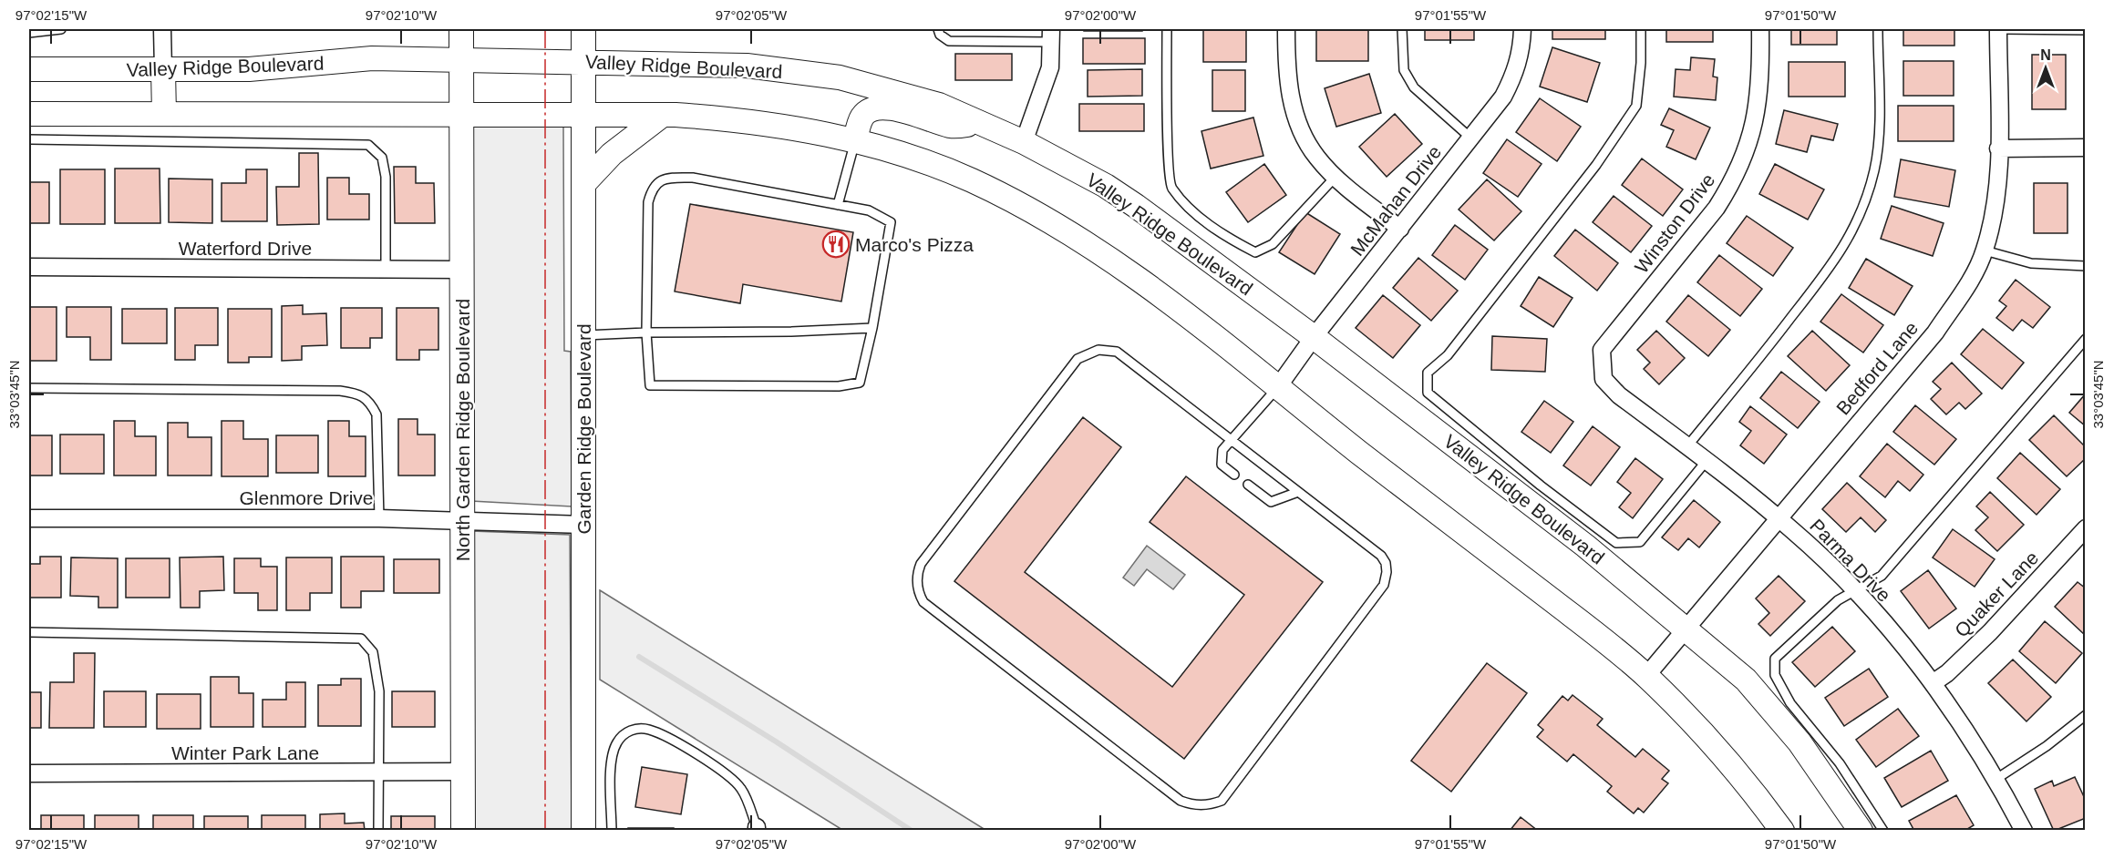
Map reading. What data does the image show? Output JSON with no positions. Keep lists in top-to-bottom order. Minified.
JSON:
{"streets":{"main road":["Valley Ridge Boulevard","Garden Ridge Boulevard","North Garden Ridge Boulevard"],"street":["McMahan Drive","Winston Drive","Waterford Drive","Bedford Lane","Glenmore Drive","Parma Drive","Quaker Lane","Winter Park Lane"]},"crossings":[["Valley Ridge Boulevard","McMahan Drive"],["Valley Ridge Boulevard","Bedford Lane"],["Valley Ridge Boulevard","Garden Ridge Boulevard"],["Valley Ridge Boulevard","North Garden Ridge Boulevard"],["Winston Drive","Parma Drive"],["Waterford Drive","North Garden Ridge Boulevard"],["Bedford Lane","Parma Drive"],["Garden Ridge Boulevard","Glenmore Drive"],["North Garden Ridge Boulevard","Glenmore Drive"],["North Garden Ridge Boulevard","Winter Park Lane"],["Parma Drive","Quaker Lane"]],"places":{"restaurant":["Marco's Pizza"]},"north":"top","coordinates":["97°02'15\"W","97°02'10\"W","97°02'05\"W","97°02'00\"W","97°01'55\"W","97°01'50\"W","33°03'45\"N"]}
